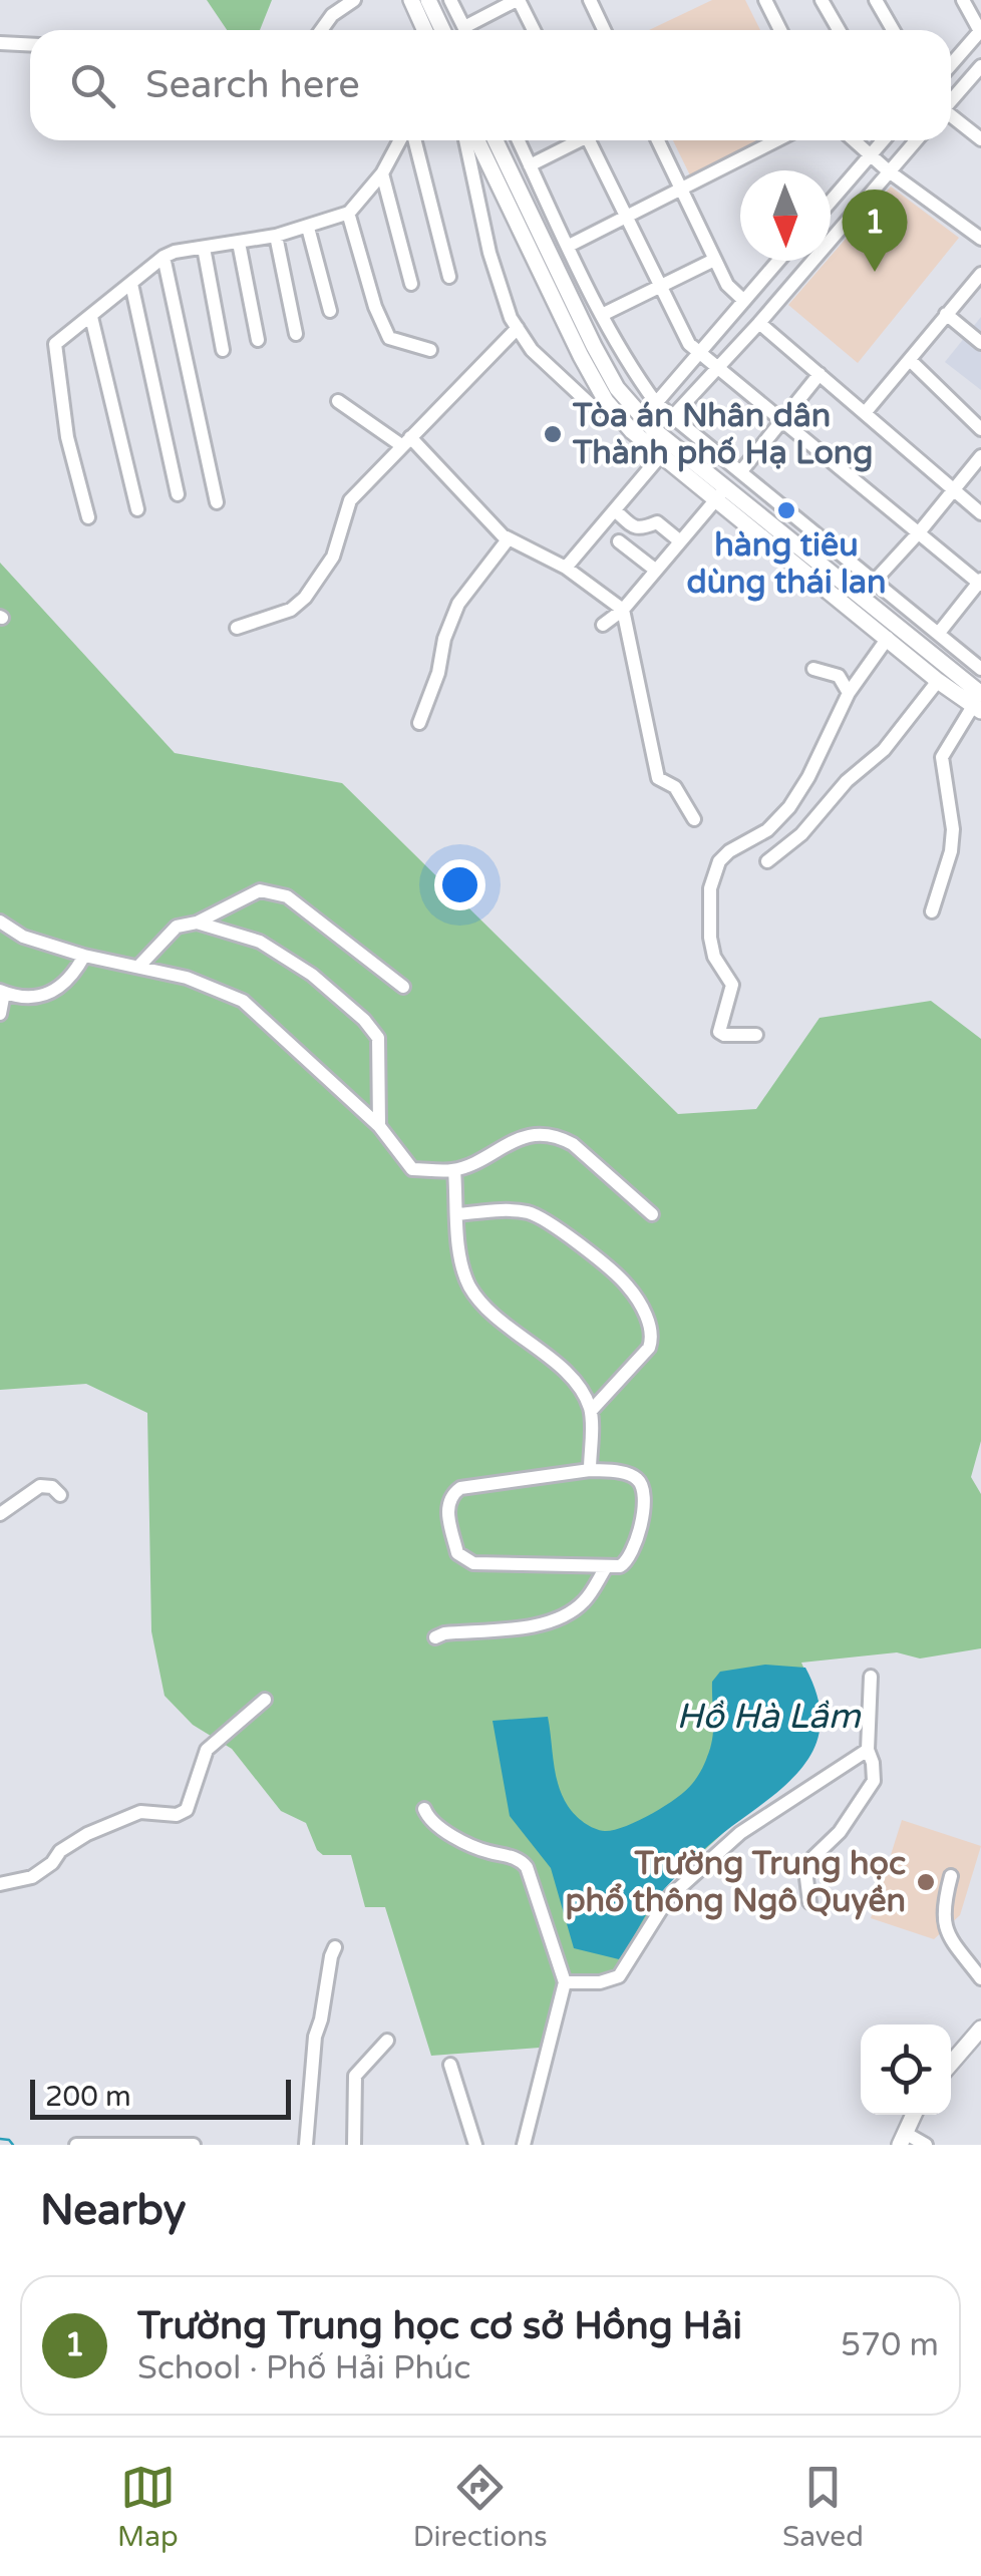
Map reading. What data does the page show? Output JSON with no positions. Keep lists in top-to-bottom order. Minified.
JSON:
{"water":["Hồ Hà Lầm"],"places":["Tòa án Nhân dân Thành phố Hạ Long","hàng tiêu dùng thái lan","Trường Trung học phổ thông Ngô Quyền"],"scale_bar":"200 m","north":"bottom","page":{"search":"Search here","pins":"1","scale":"200 m","heading":"Nearby","list":[{"mark":"1","name":"Trường Trung học cơ sở Hồng Hải","note":"School · Phố Hải Phúc","value":"570 m"}],"nav":["Map","Directions","Saved"]}}
